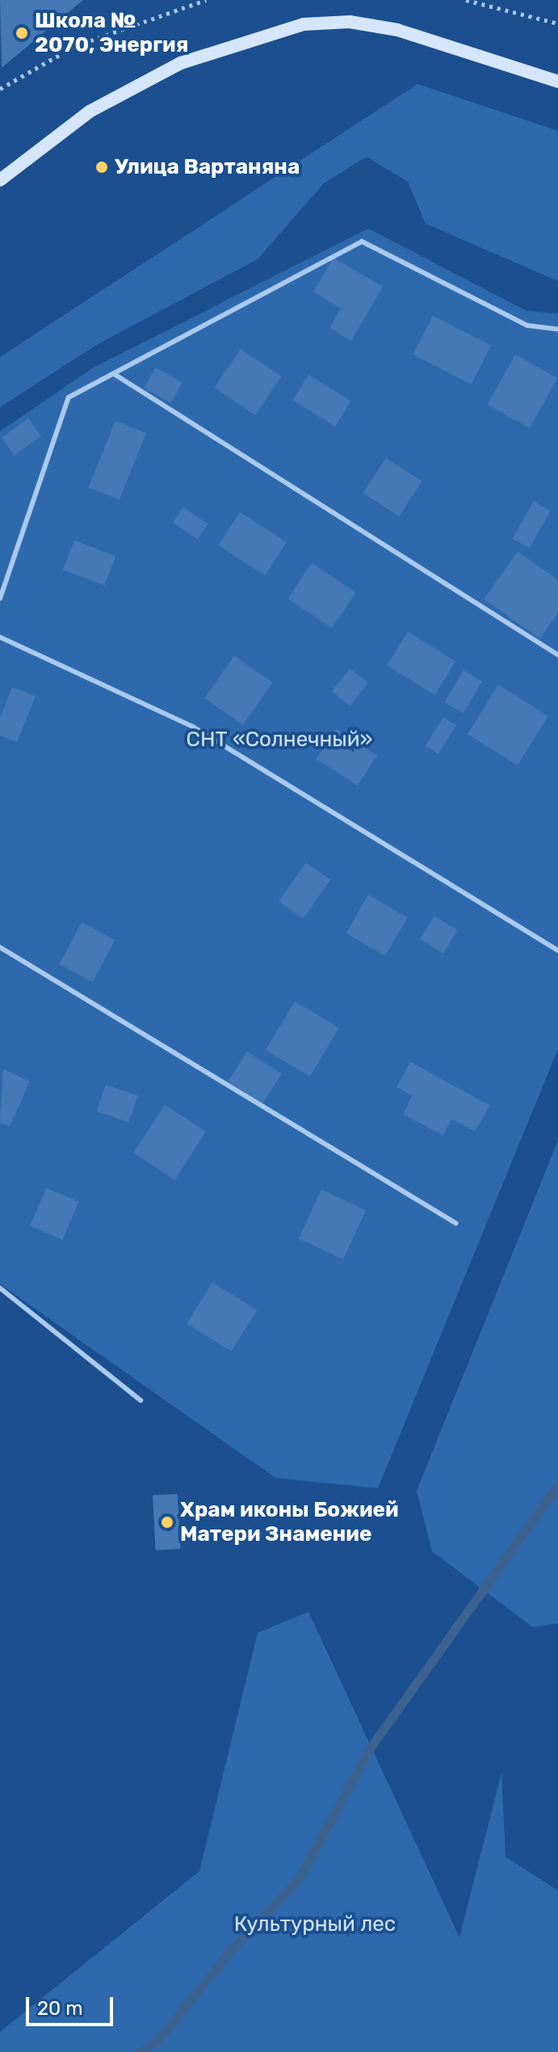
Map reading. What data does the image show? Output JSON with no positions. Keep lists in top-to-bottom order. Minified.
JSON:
{"parks":["СНТ «Солнечный»","Культурный лес"],"places":["Школа № 2070, Энергия","Улица Вартаняна","Храм иконы Божией Матери Знамение"],"scale_bar":"20 m"}
